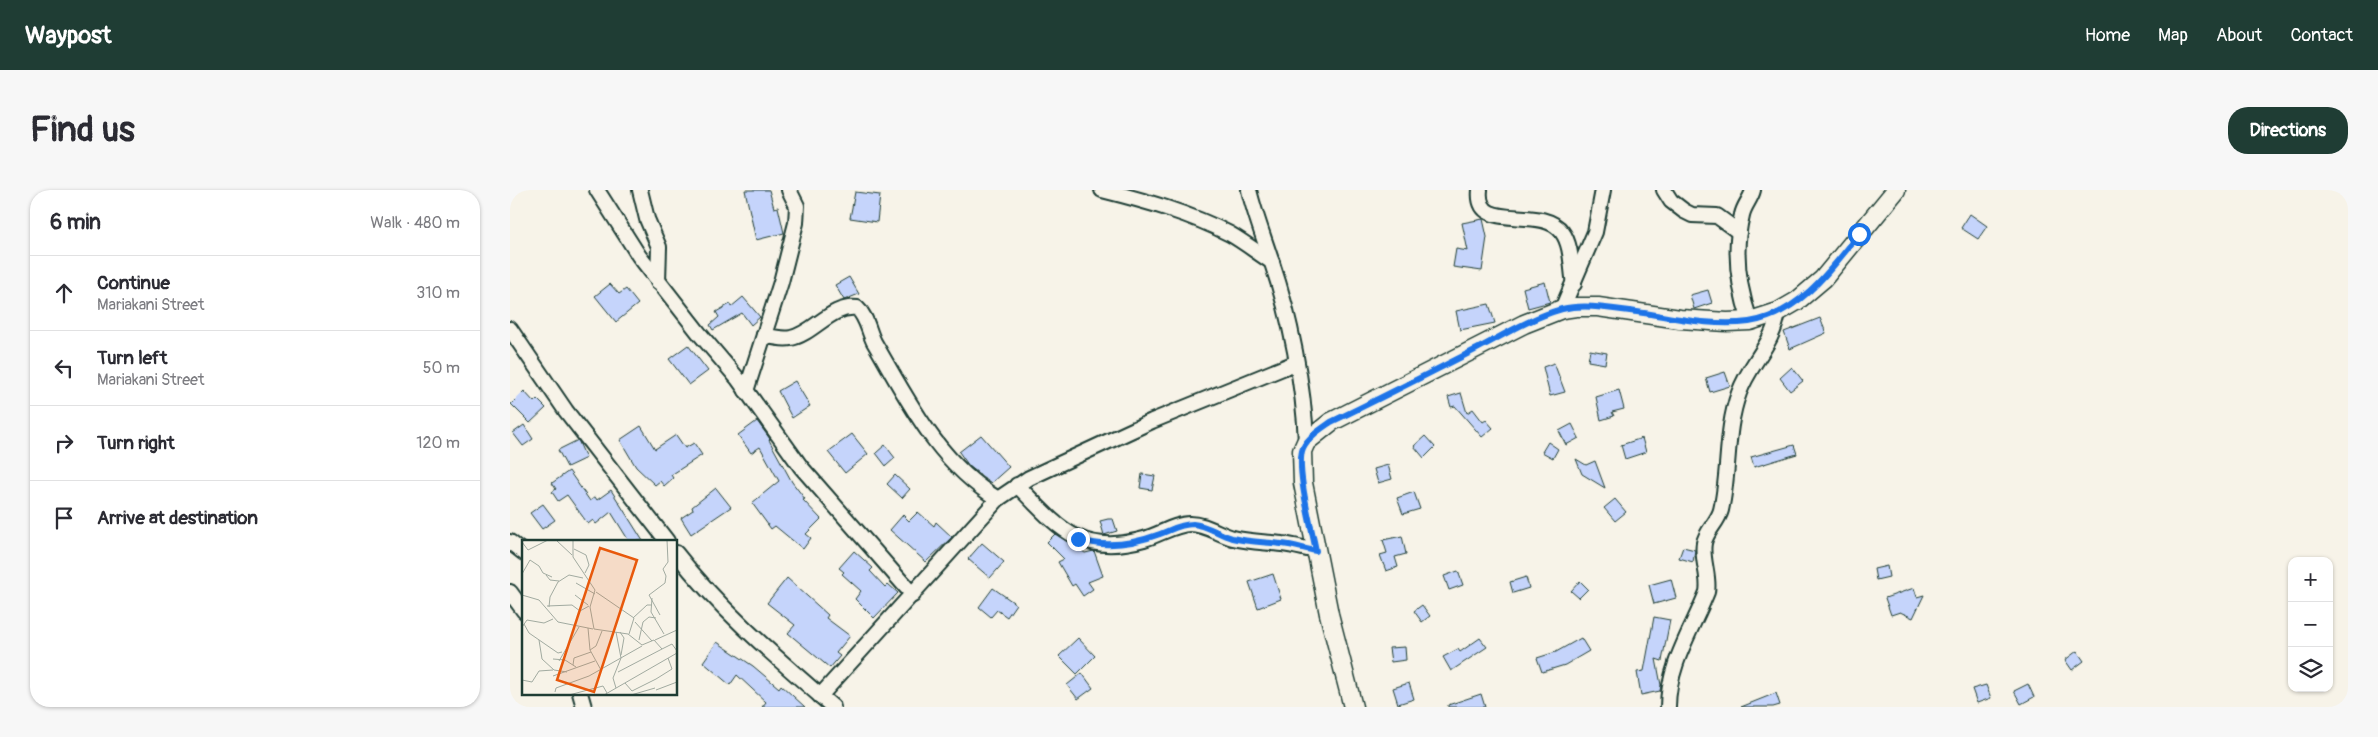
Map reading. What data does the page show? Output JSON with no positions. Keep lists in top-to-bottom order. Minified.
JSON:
{"page":{"header":"Waypost","nav":["Home","Map","About","Contact"],"buttons":"Directions","title":"Find us","heading":["6 min","Walk · 480 m"],"list":[["Continue","Mariakani Street","310 m"],["Turn left","Mariakani Street","50 m"],["Turn right","120 m"],"Arrive at destination"],"map_buttons":["+","−"]}}
